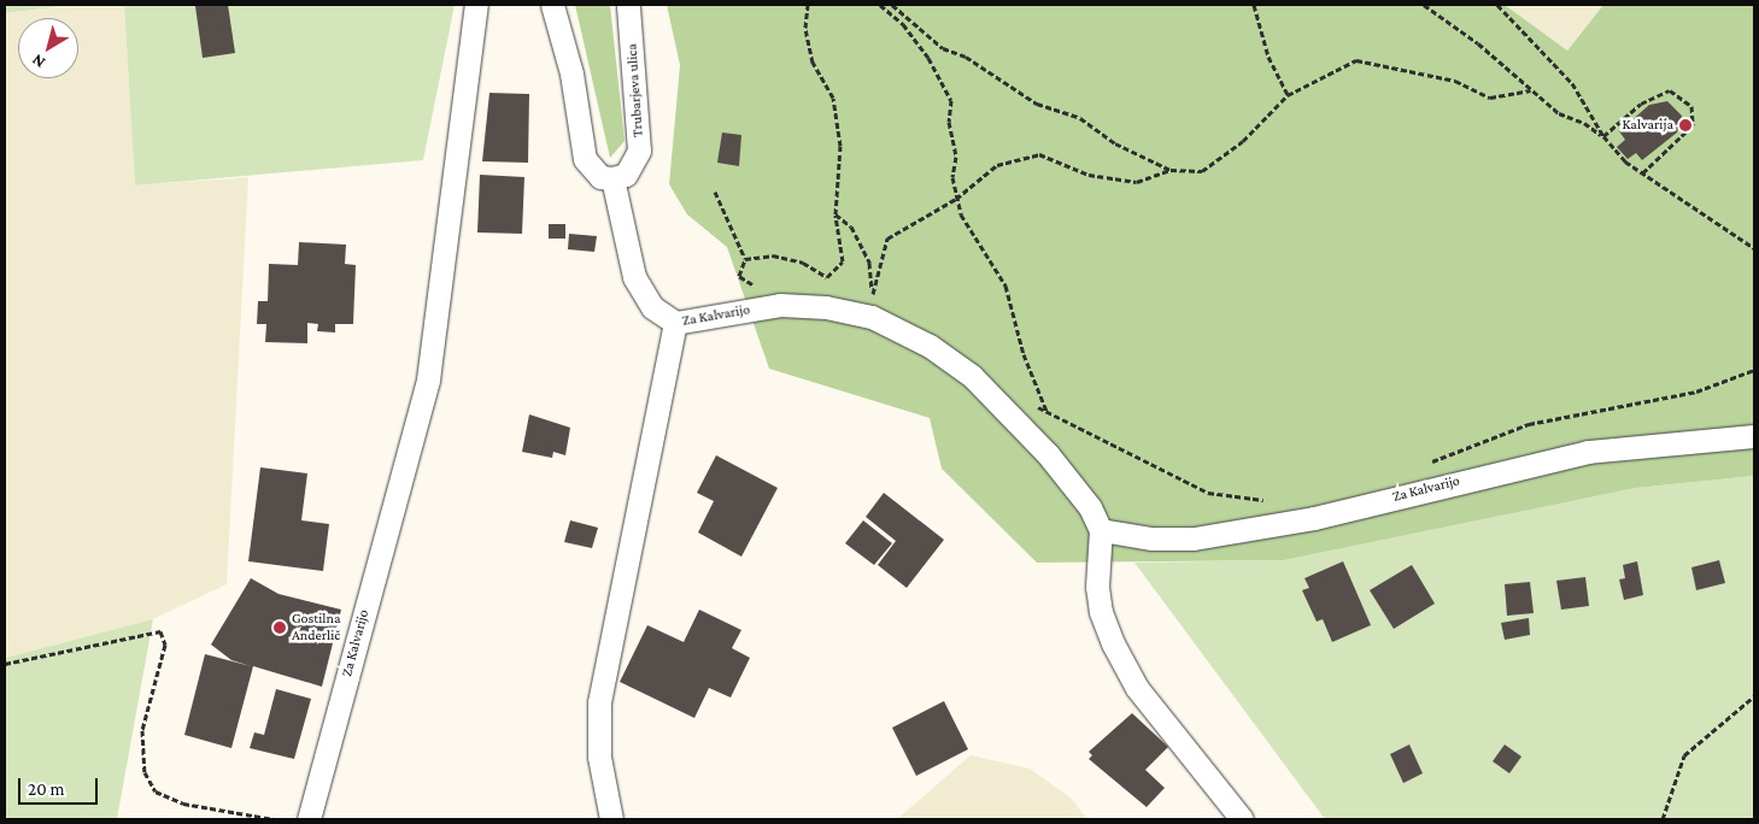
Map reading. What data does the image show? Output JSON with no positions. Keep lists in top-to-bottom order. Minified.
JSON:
{"streets":{"street":["Trubarjeva ulica","Za Kalvarijo"]},"places":["Kalvarija","Gostilna Anderlič"],"scale_bar":"20 m","north":"bottom left"}
